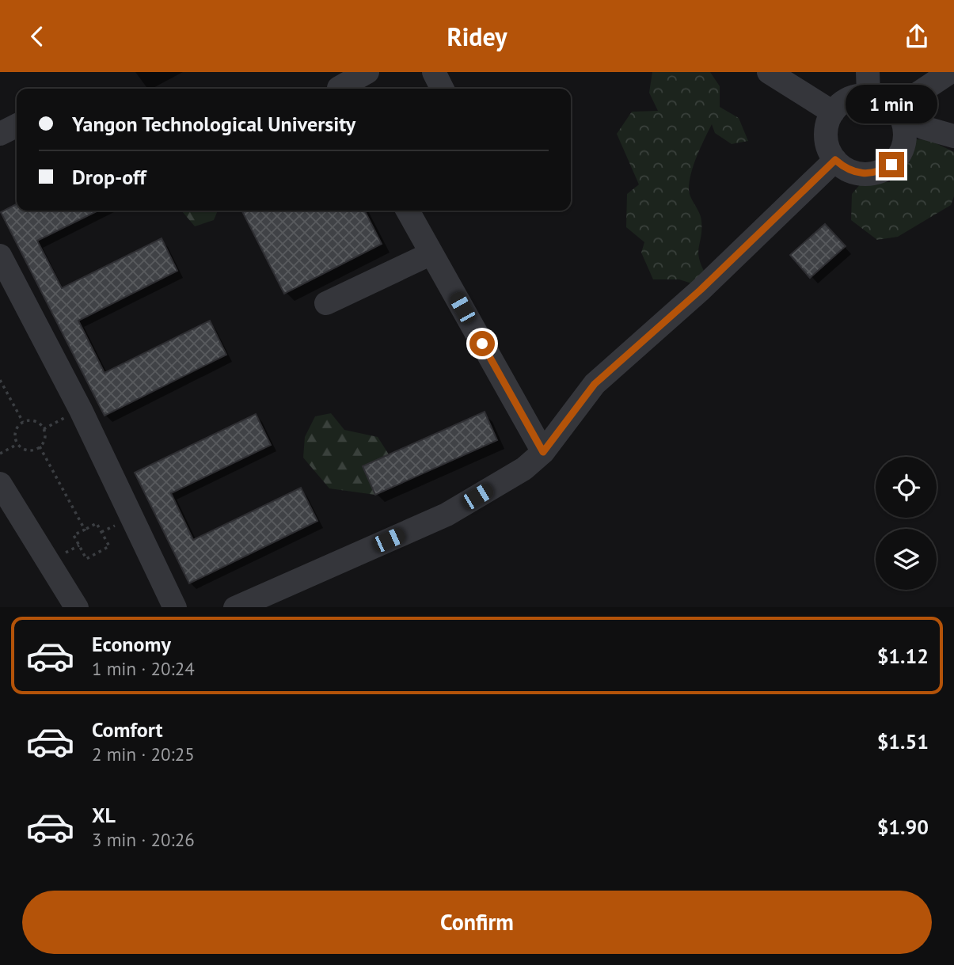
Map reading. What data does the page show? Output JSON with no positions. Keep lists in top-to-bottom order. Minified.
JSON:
{"page":{"header":"Ridey","bubble":"1 min","banner":["Yangon Technological University","Drop-off"],"list":[{"name":"Economy","note":"1 min · 20:24","value":"$1.12"},{"name":"Comfort","note":"2 min · 20:25","value":"$1.51"},{"name":"XL","note":"3 min · 20:26","value":"$1.90"}],"buttons":"Confirm"}}
